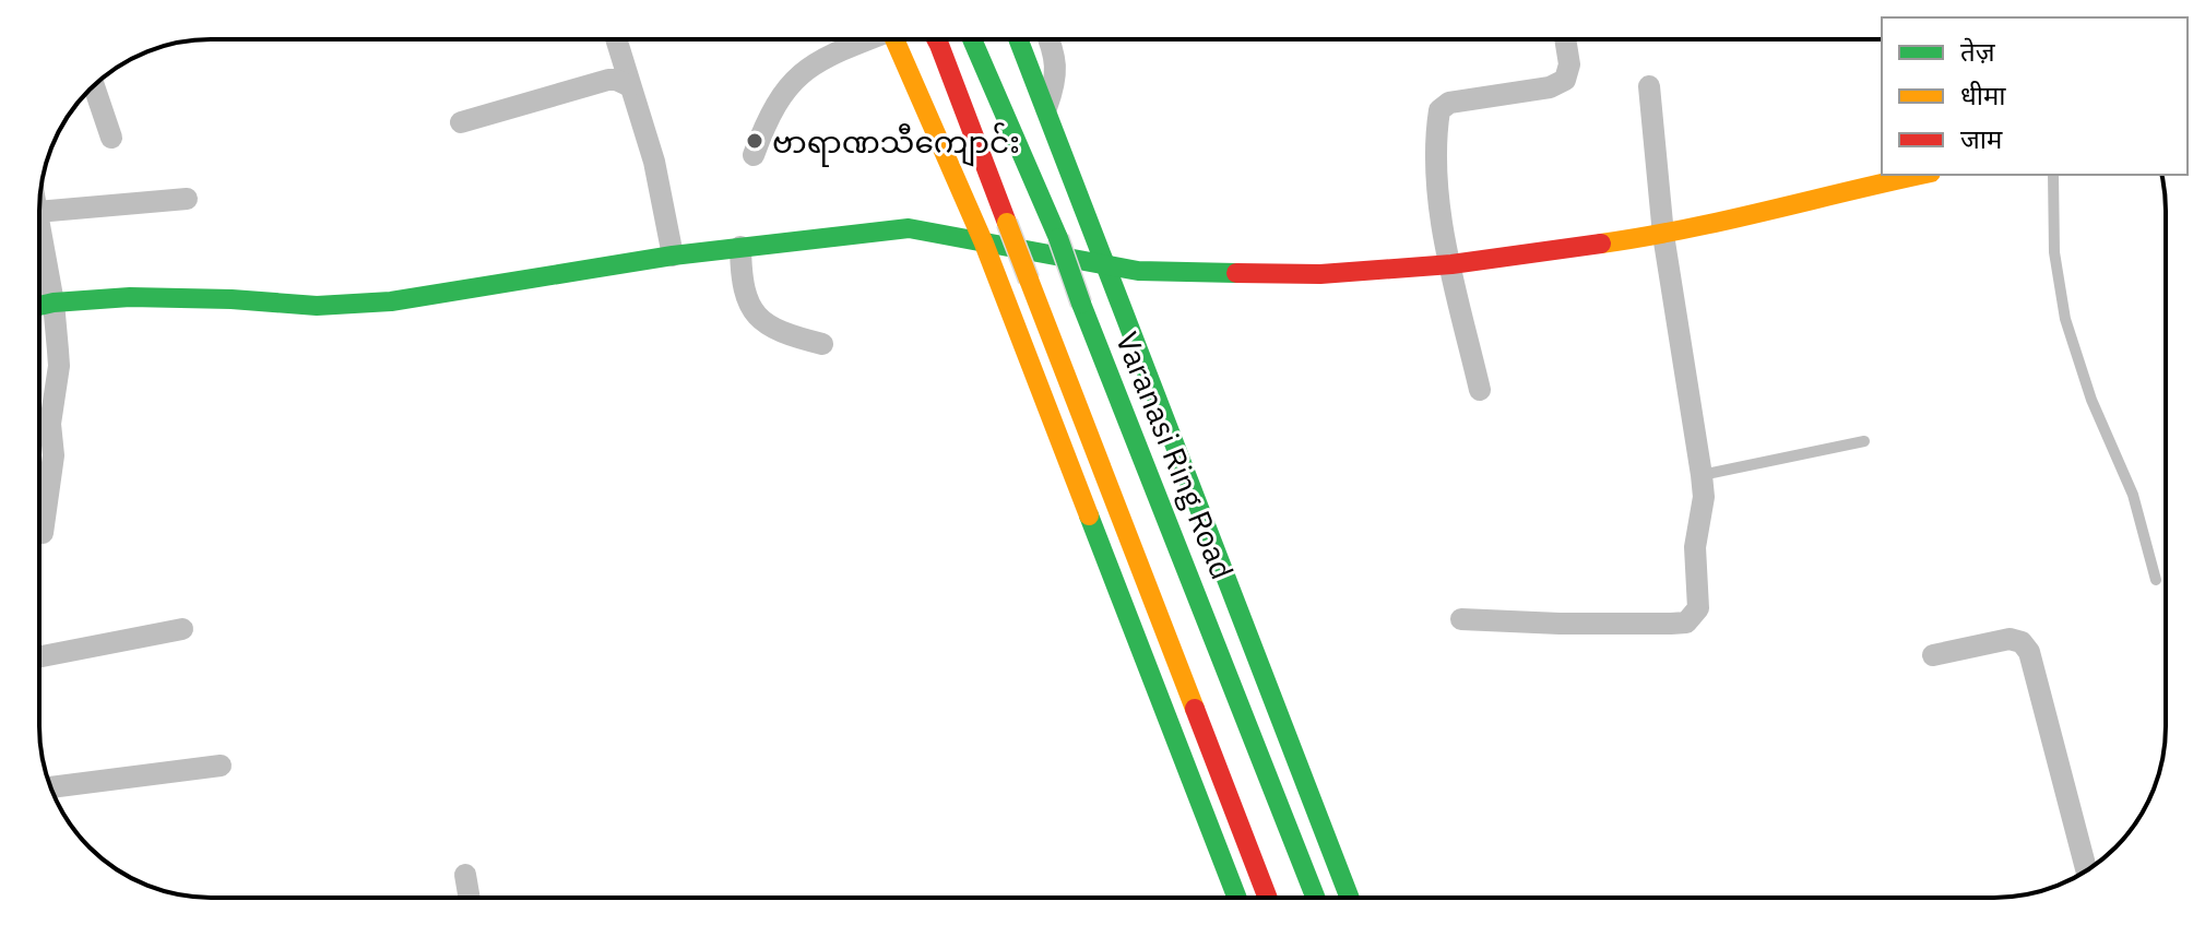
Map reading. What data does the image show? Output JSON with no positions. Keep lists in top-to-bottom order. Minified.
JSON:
{"streets":{"main road":["Varanasi Ring Road"]},"places":["ဗာရာဏသီကျောင်း"],"legend":["तेज़","धीमा","जाम"]}
